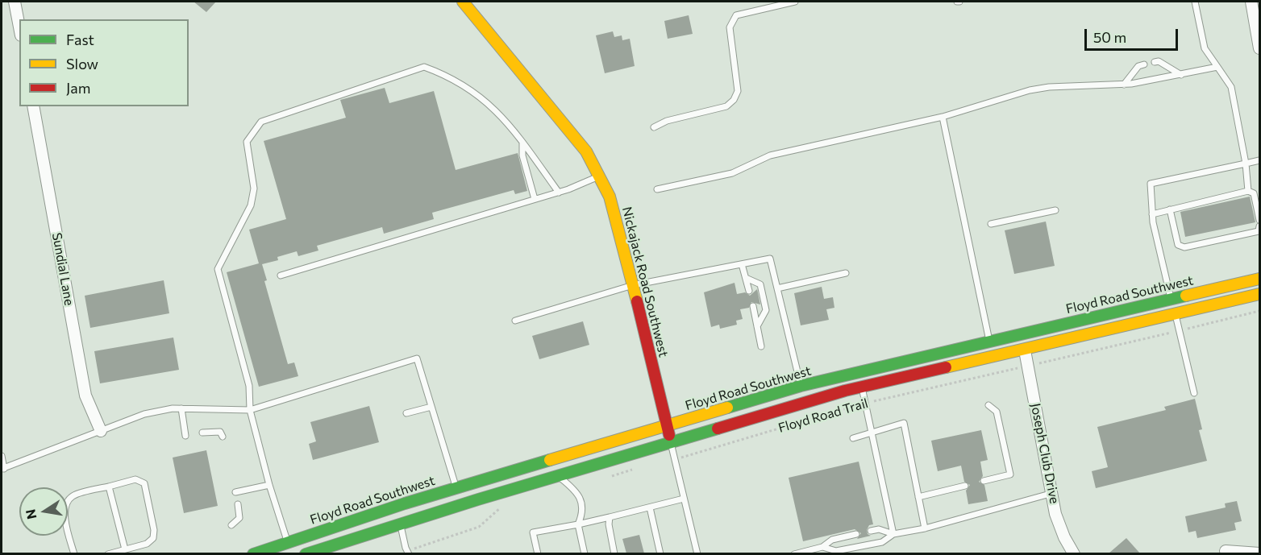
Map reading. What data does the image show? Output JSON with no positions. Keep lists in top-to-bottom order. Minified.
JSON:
{"streets":{"main road":["Nickajack Road Southwest","Floyd Road Southwest"],"street":["Sundial Lane","Joseph Club Drive"],"path":["Floyd Road Trail"]},"crossings":[["Nickajack Road Southwest","Floyd Road Southwest"],["Floyd Road Trail","Joseph Club Drive"]],"legend":["Fast","Slow","Jam"],"scale_bar":"50 m","north":"left"}
